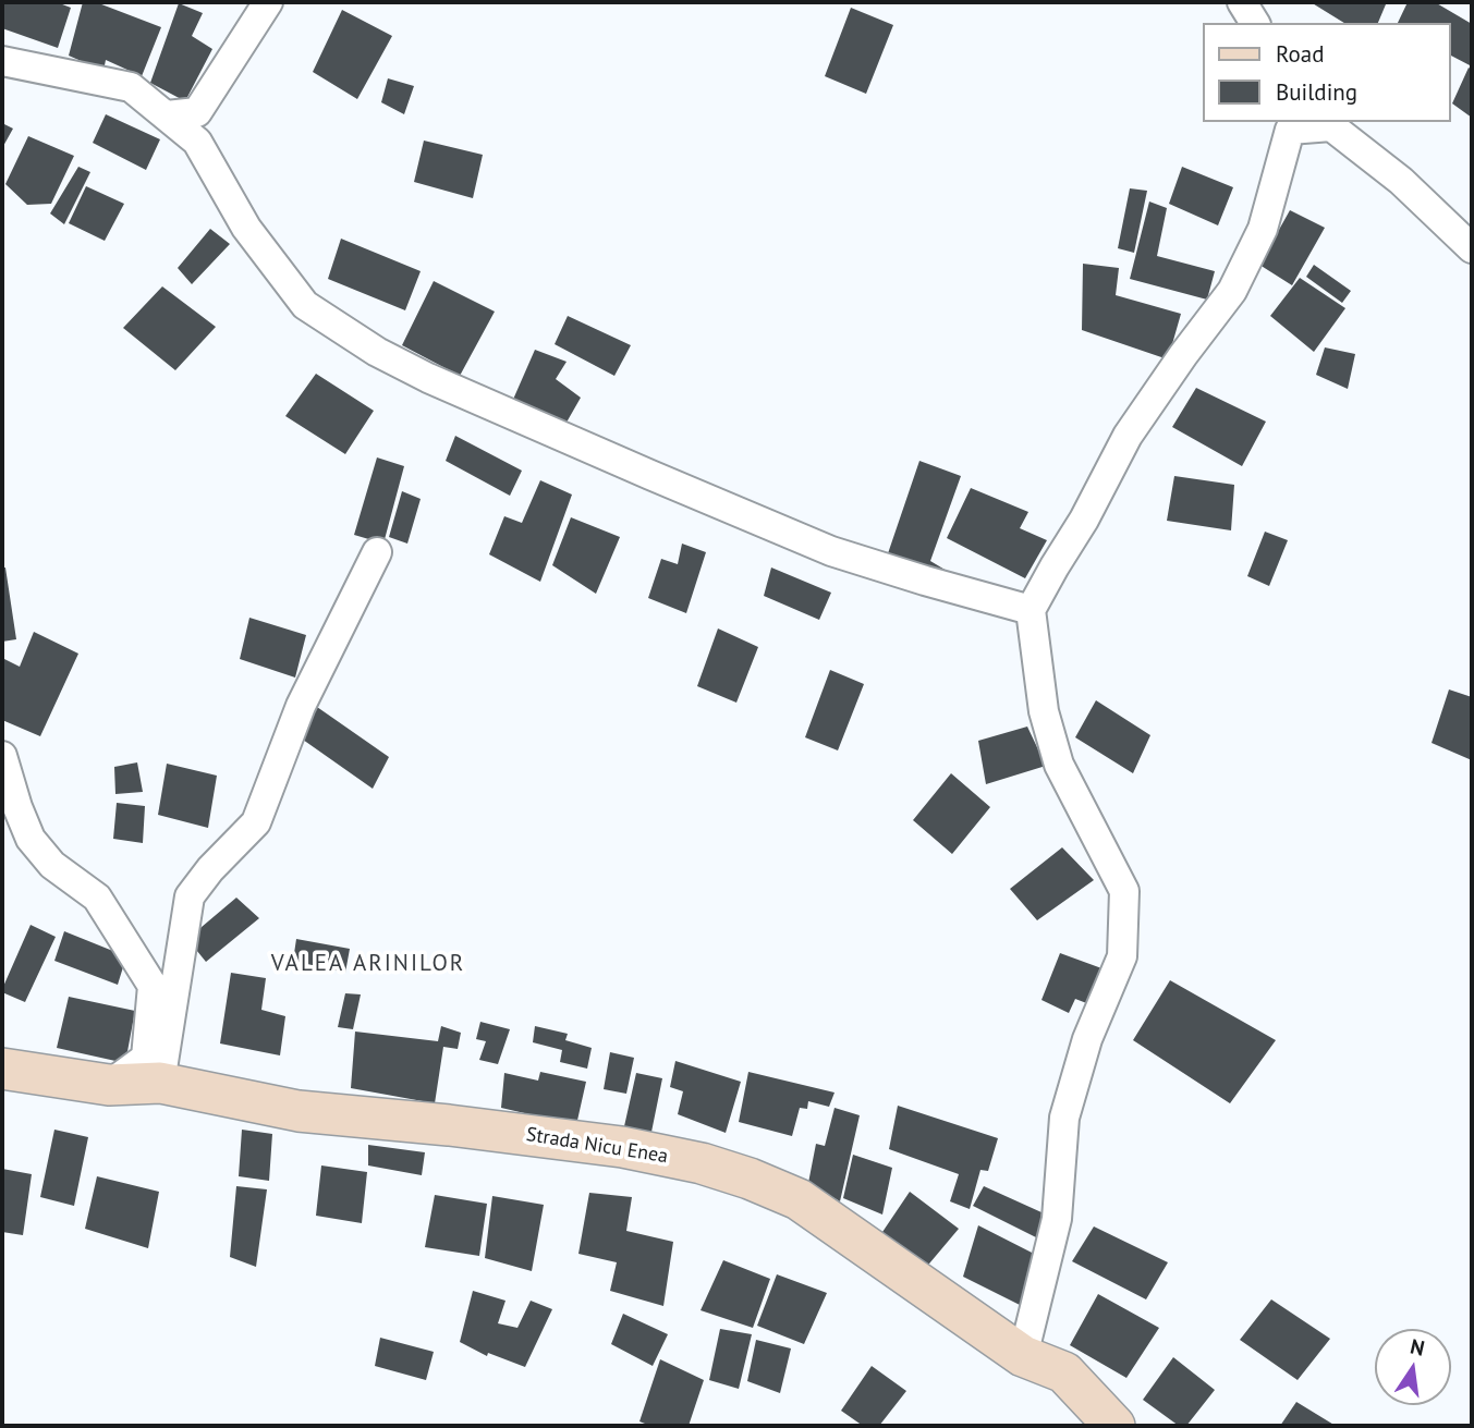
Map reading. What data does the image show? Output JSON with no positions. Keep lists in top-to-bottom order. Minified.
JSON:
{"streets":{"street":["Strada Nicu Enea"]},"districts":["VALEA ARINILOR"],"legend":["Road","Building"],"north":"top"}
